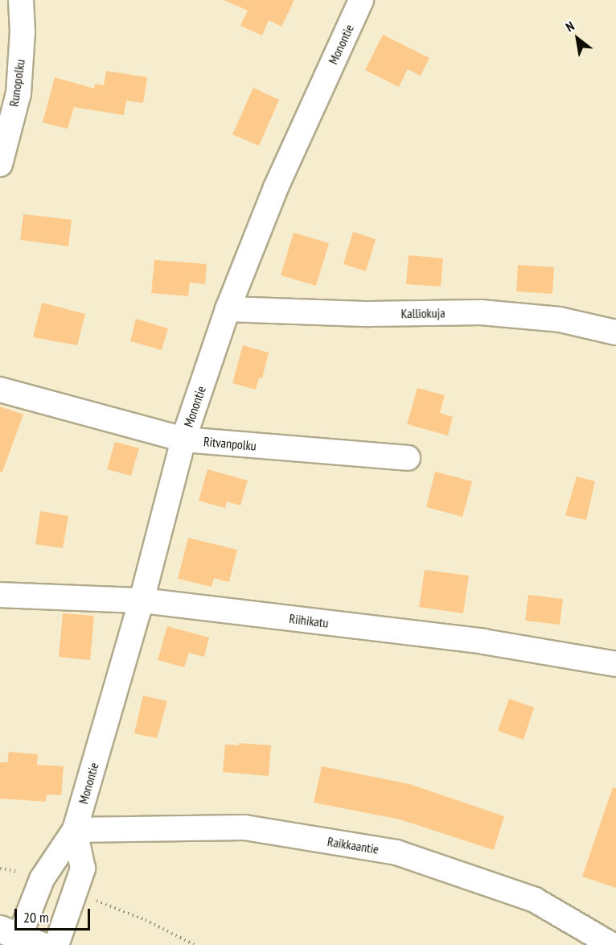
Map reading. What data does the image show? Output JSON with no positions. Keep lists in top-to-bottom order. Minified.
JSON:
{"streets":{"street":["Monontie","Runopolku","Kalliokuja","Ritvanpolku","Riihikatu","Raikkaantie"]},"crossings":[["Monontie","Kalliokuja"],["Monontie","Ritvanpolku"],["Monontie","Riihikatu"],["Monontie","Raikkaantie"]],"scale_bar":"20 m","north":"top left"}
